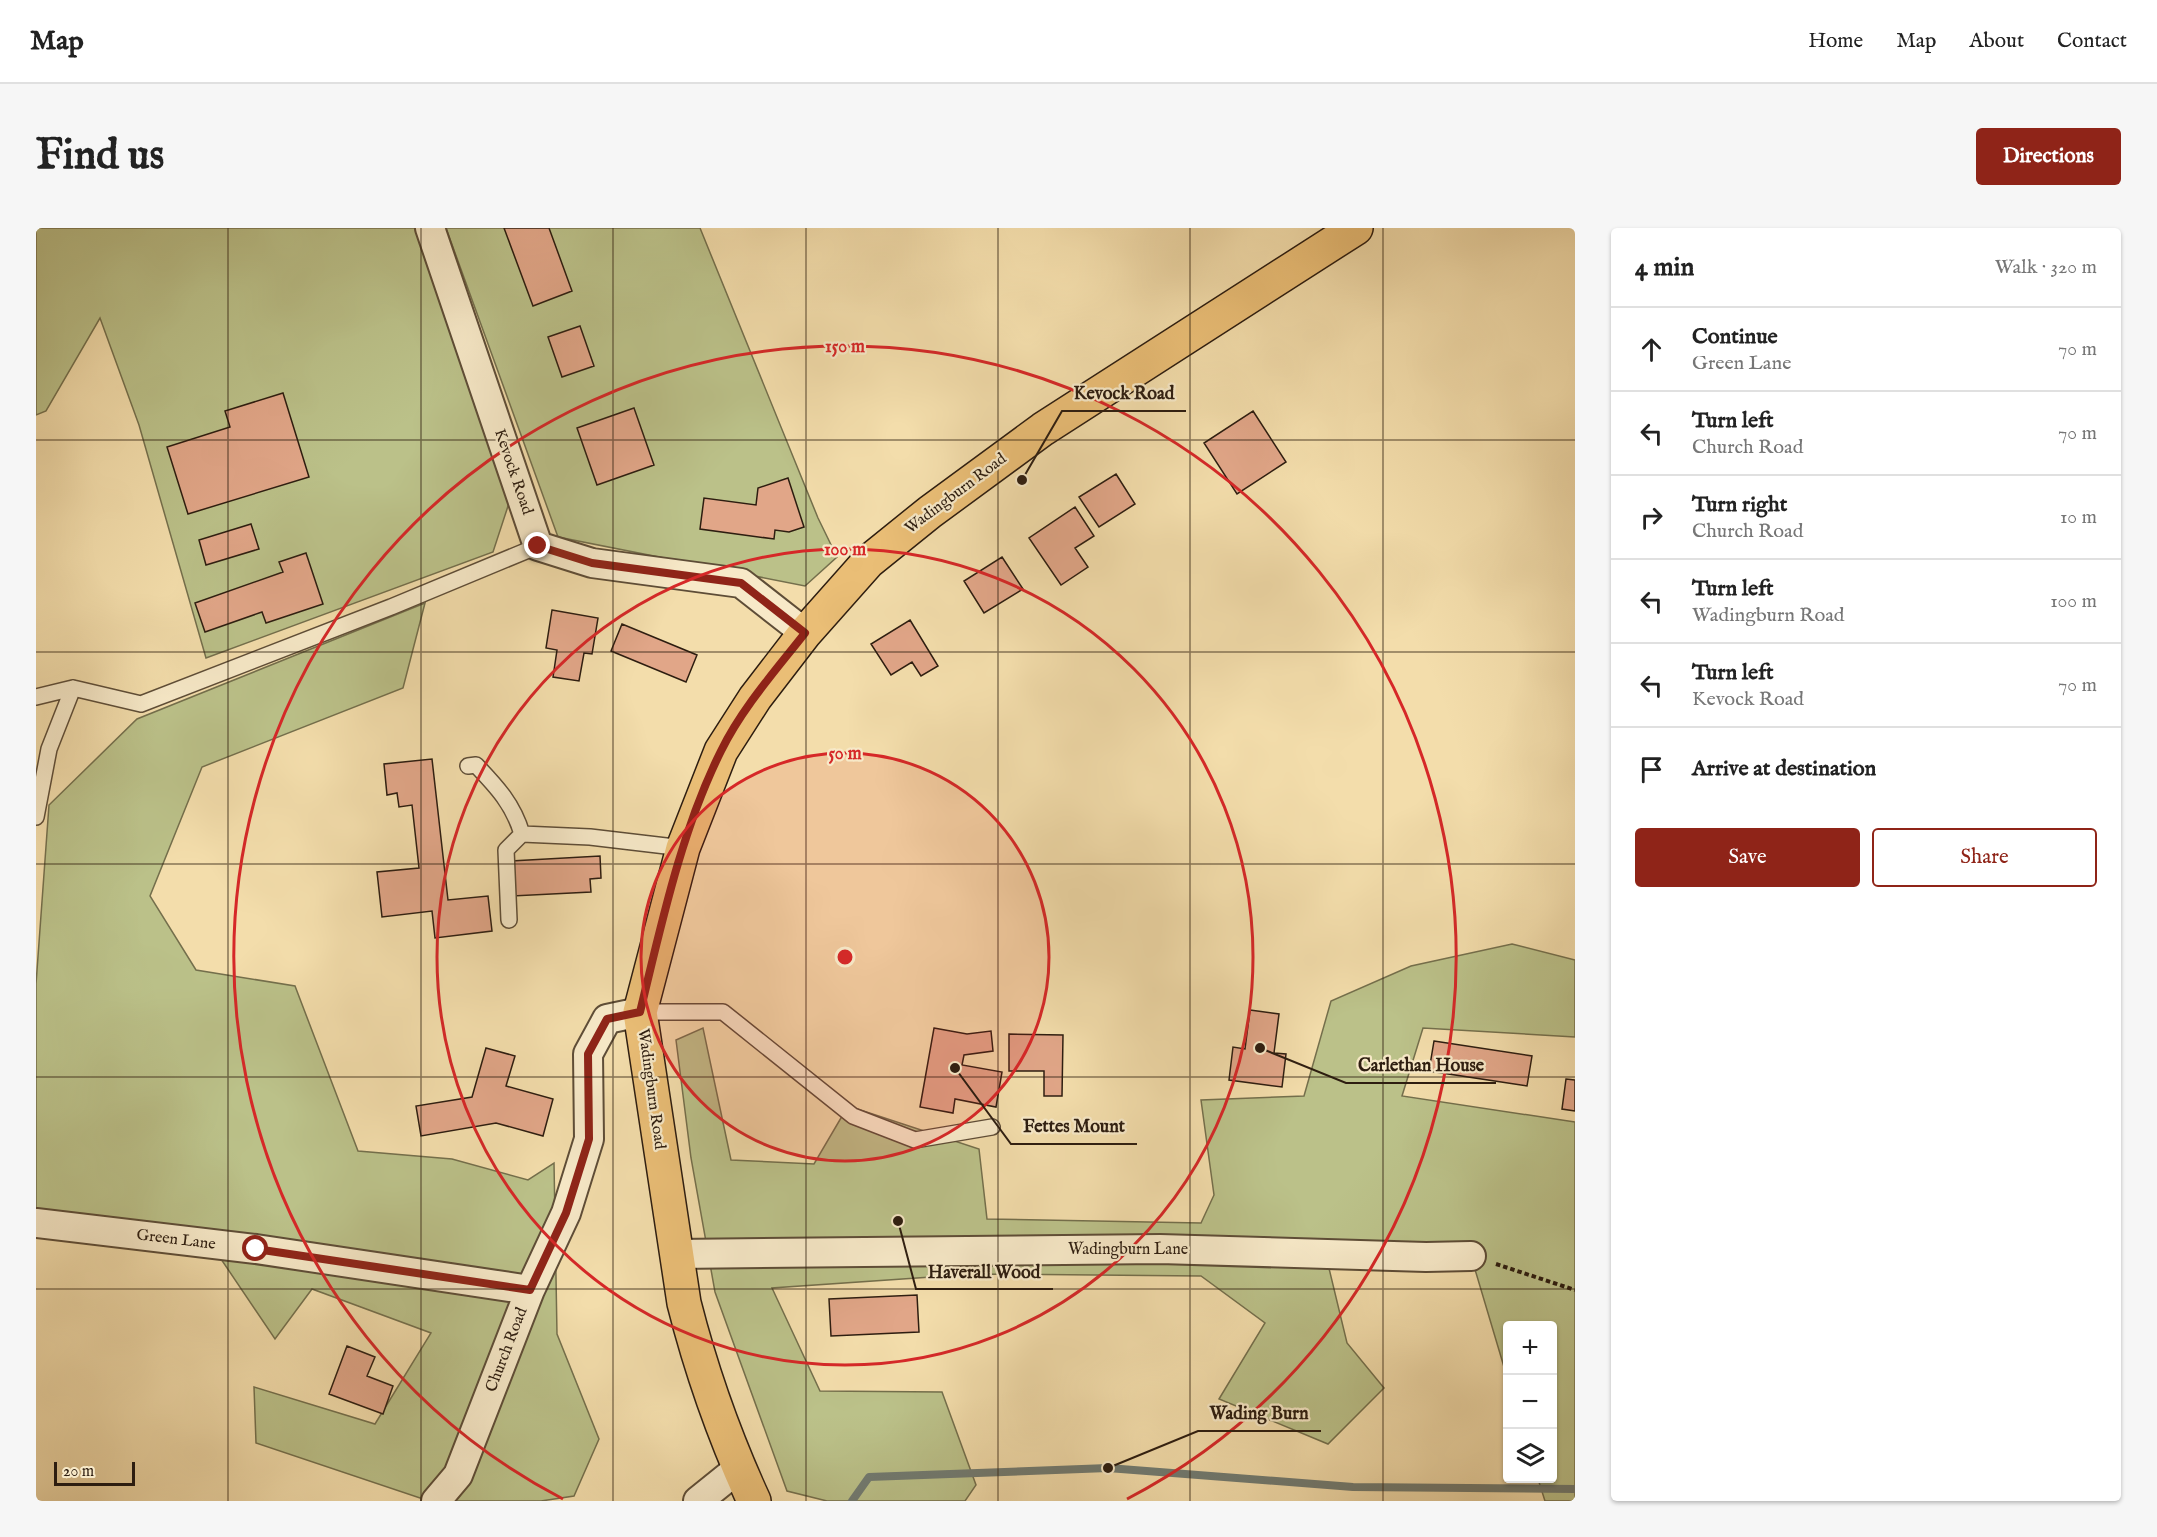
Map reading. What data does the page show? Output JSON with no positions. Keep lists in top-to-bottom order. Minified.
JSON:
{"streets":{"main road":["Wadingburn Road"],"street":["Kevock Road","Green Lane","Wadingburn Lane","Church Road"]},"crossings":[["Wadingburn Road","Wadingburn Lane"],["Wadingburn Road","Church Road"],["Green Lane","Church Road"]],"places":["Kevock Road","Carlethan House","Fettes Mount","Haverall Wood","Wading Burn"],"scale_bar":"20 m","page":{"header":"Map","nav":["Home","Map","About","Contact"],"buttons":["Directions",["Save","Share"]],"title":"Find us","heading":["4 min","Walk · 320 m"],"list":[["Continue","Green Lane","70 m"],["Turn left","Church Road","70 m"],["Turn right","Church Road","10 m"],["Turn left","Wadingburn Road","100 m"],["Turn left","Kevock Road","70 m"],"Arrive at destination"],"map_buttons":["+","−"],"scale":"20 m"},"rings":["150 m","100 m","50 m"]}
